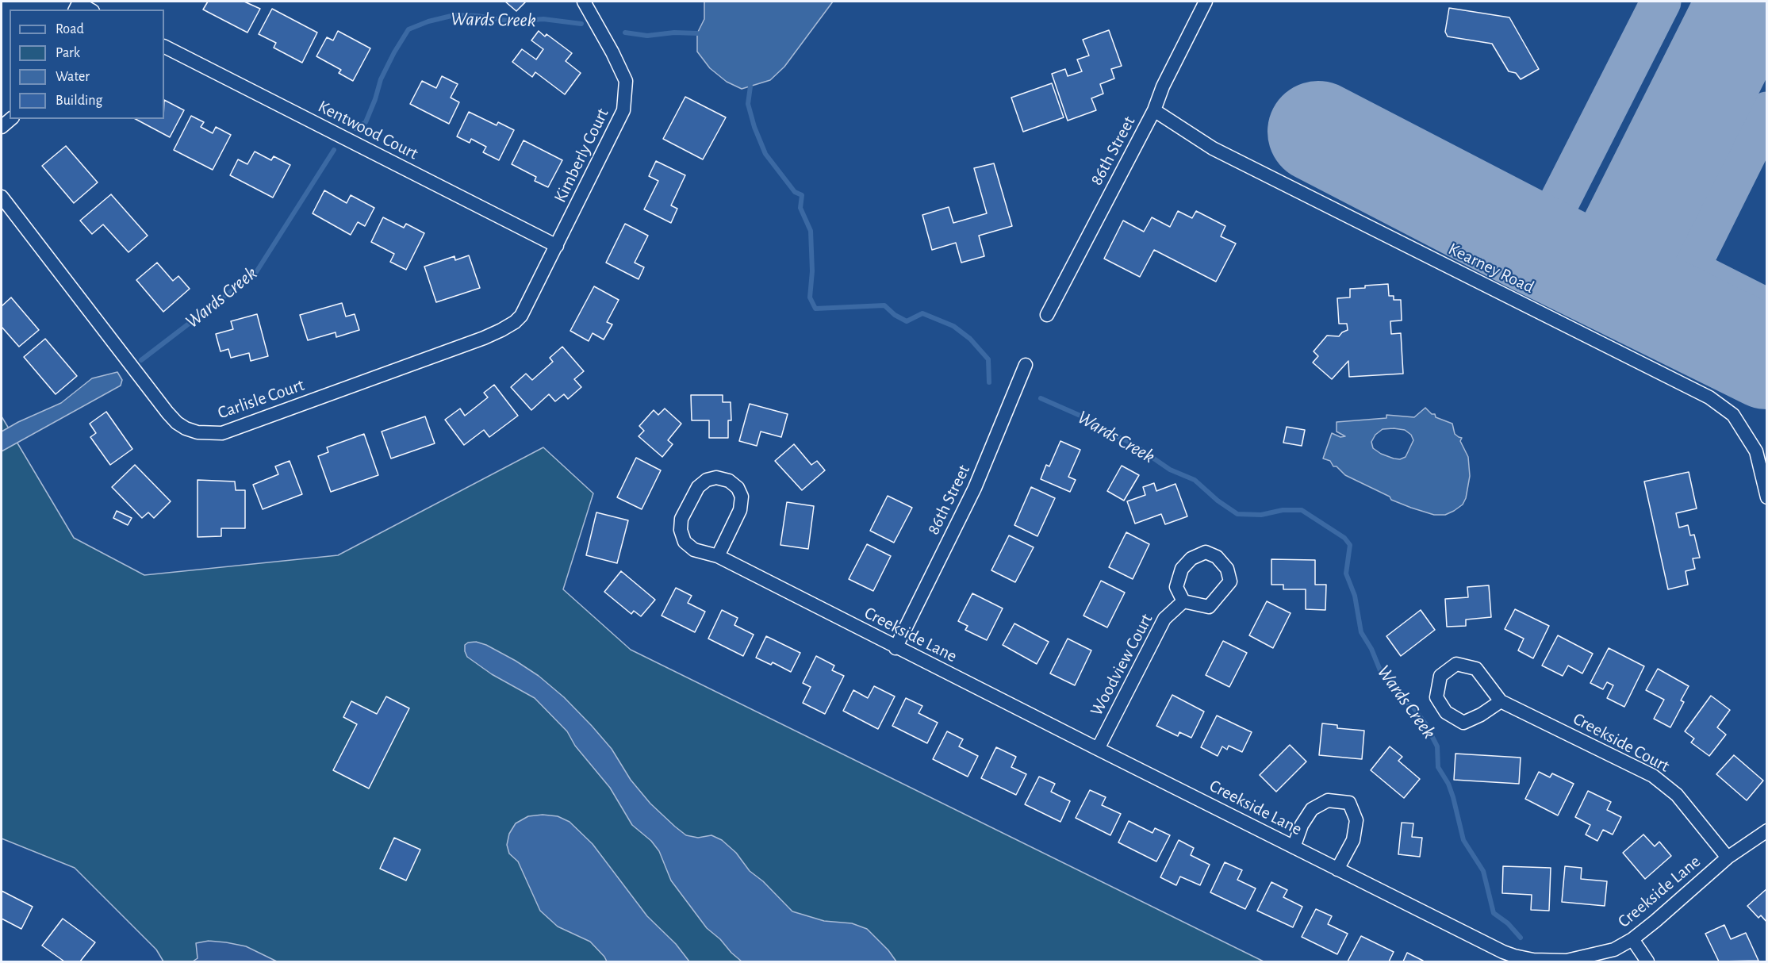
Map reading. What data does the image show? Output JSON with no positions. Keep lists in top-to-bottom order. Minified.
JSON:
{"streets":{"street":["Kentwood Court","86th Street","Kimberly Court","Kearney Road","Carlisle Court","Creekside Lane","Woodview Court","Creekside Court"]},"crossings":[["Kentwood Court","Kimberly Court"],["Kentwood Court","Carlisle Court"],["86th Street","Kearney Road"],["86th Street","Creekside Lane"],["Kimberly Court","Carlisle Court"],["Creekside Lane","Woodview Court"],["Creekside Lane","Creekside Court"]],"water":["Wards Creek"],"legend":["Road","Park","Water","Building"]}
